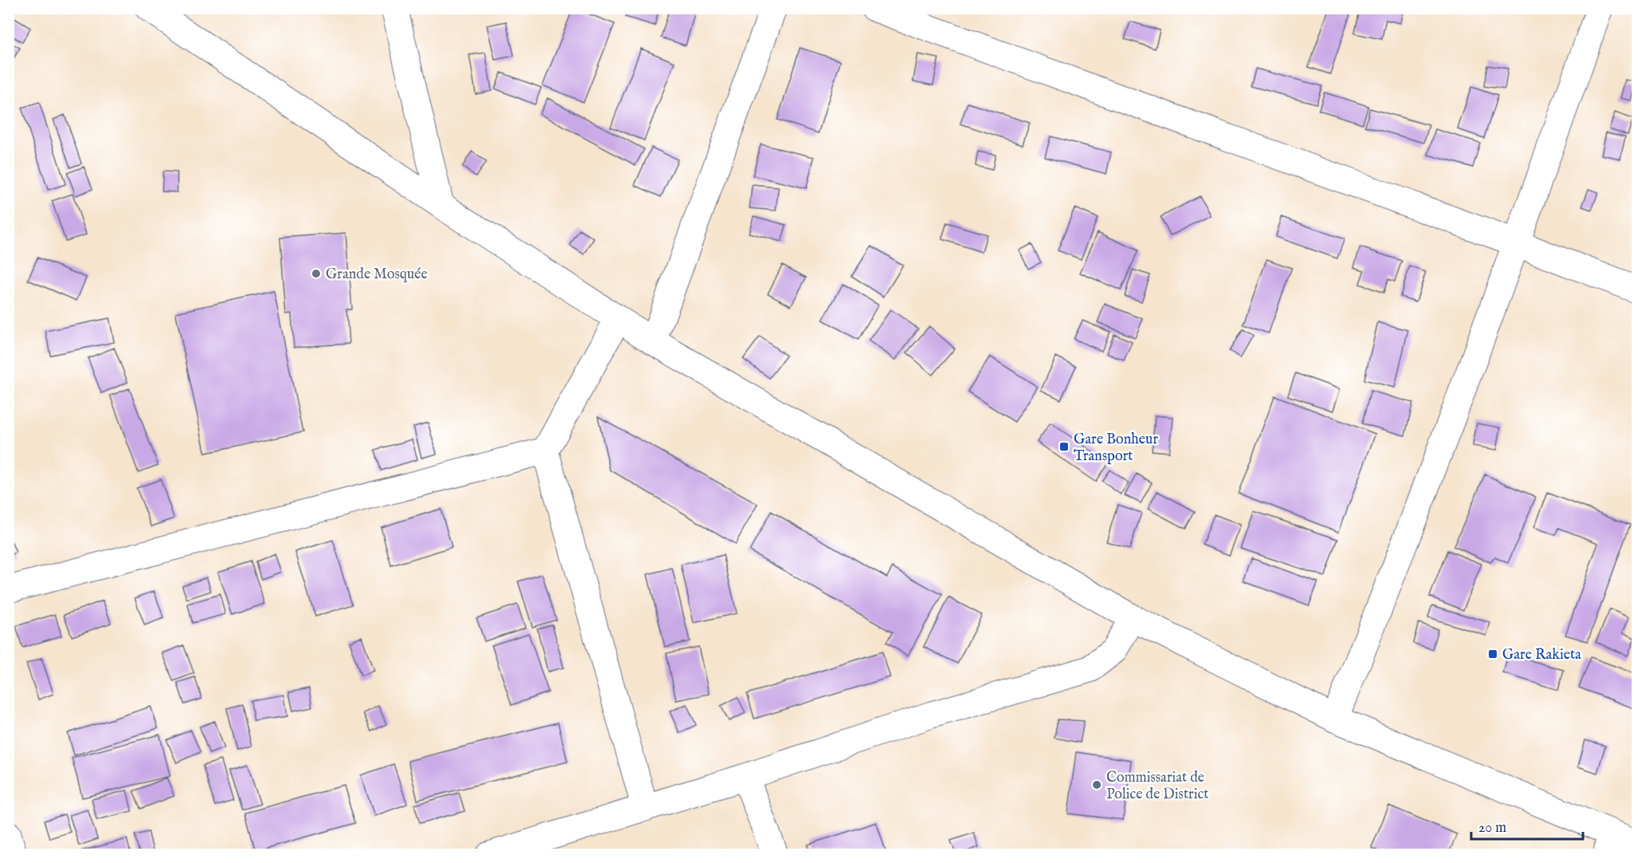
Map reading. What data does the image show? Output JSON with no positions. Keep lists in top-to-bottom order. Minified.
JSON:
{"places":{"other":["Grande Mosquée","Commissariat de Police de District"],"transit":["Gare Bonheur Transport","Gare Rakieta"]},"scale_bar":"20 m"}
